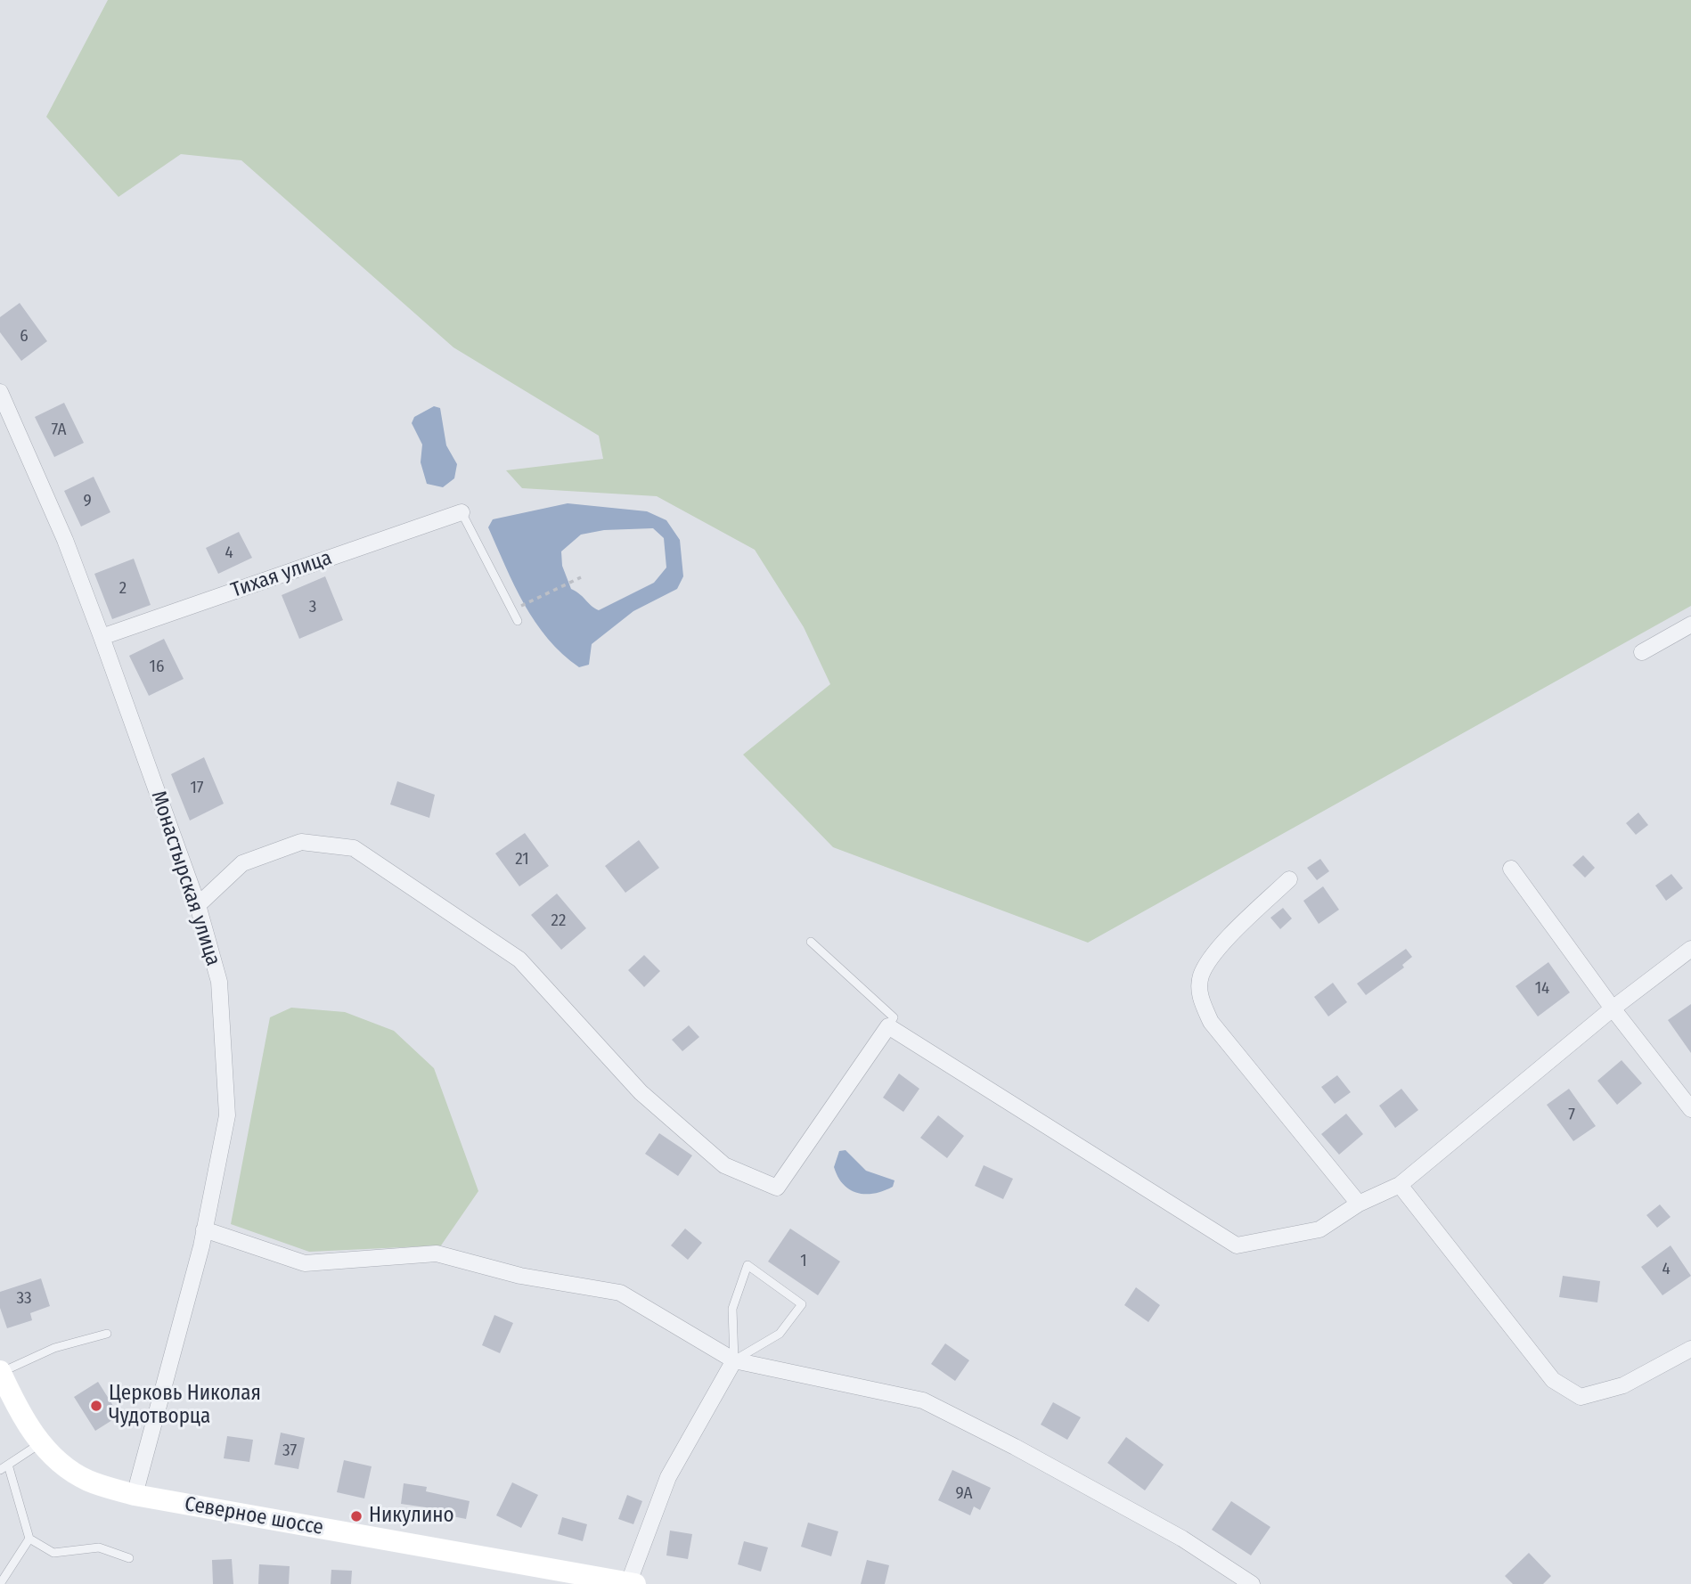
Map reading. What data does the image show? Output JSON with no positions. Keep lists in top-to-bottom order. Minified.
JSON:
{"streets":{"main road":["Северное шоссе"],"street":["Тихая улица","Монастырская улица"]},"crossings":[["Тихая улица","Монастырская улица"],["Монастырская улица","Северное шоссе"]],"places":["Церковь Николая Чудотворца","Никулино"],"house_numbers":["6","7А","9","4","2","3","16","17","21","22","14","7","1","4","33","37","9А"]}
